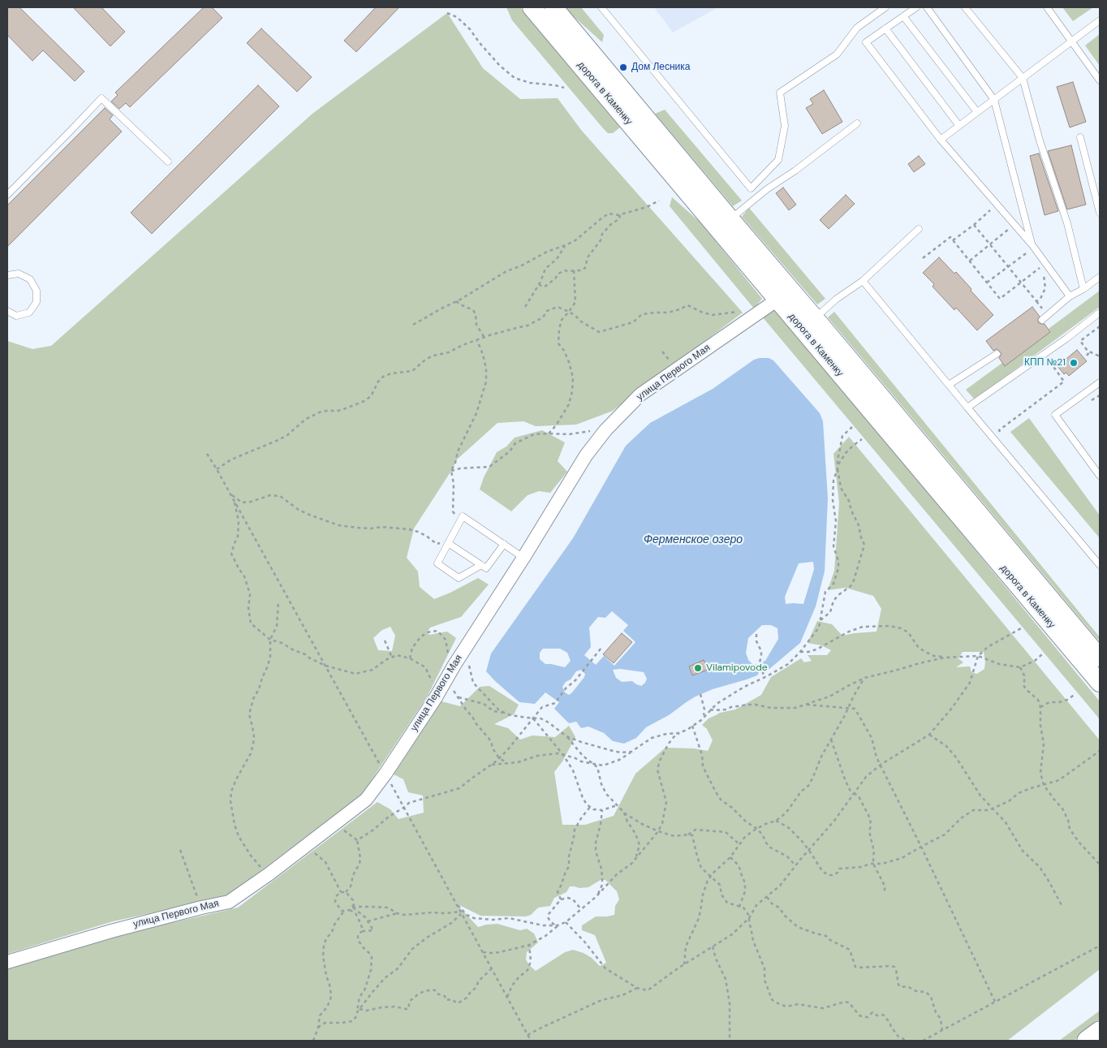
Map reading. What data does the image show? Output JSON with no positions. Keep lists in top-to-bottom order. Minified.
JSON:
{"streets":{"main road":["дорога в Каменку"],"street":["улица Первого Мая"]},"crossings":[["дорога в Каменку","улица Первого Мая"]],"water":["Ферменское озеро"],"places":["Дом Лесника","КПП №21","Vilamipovode"]}
